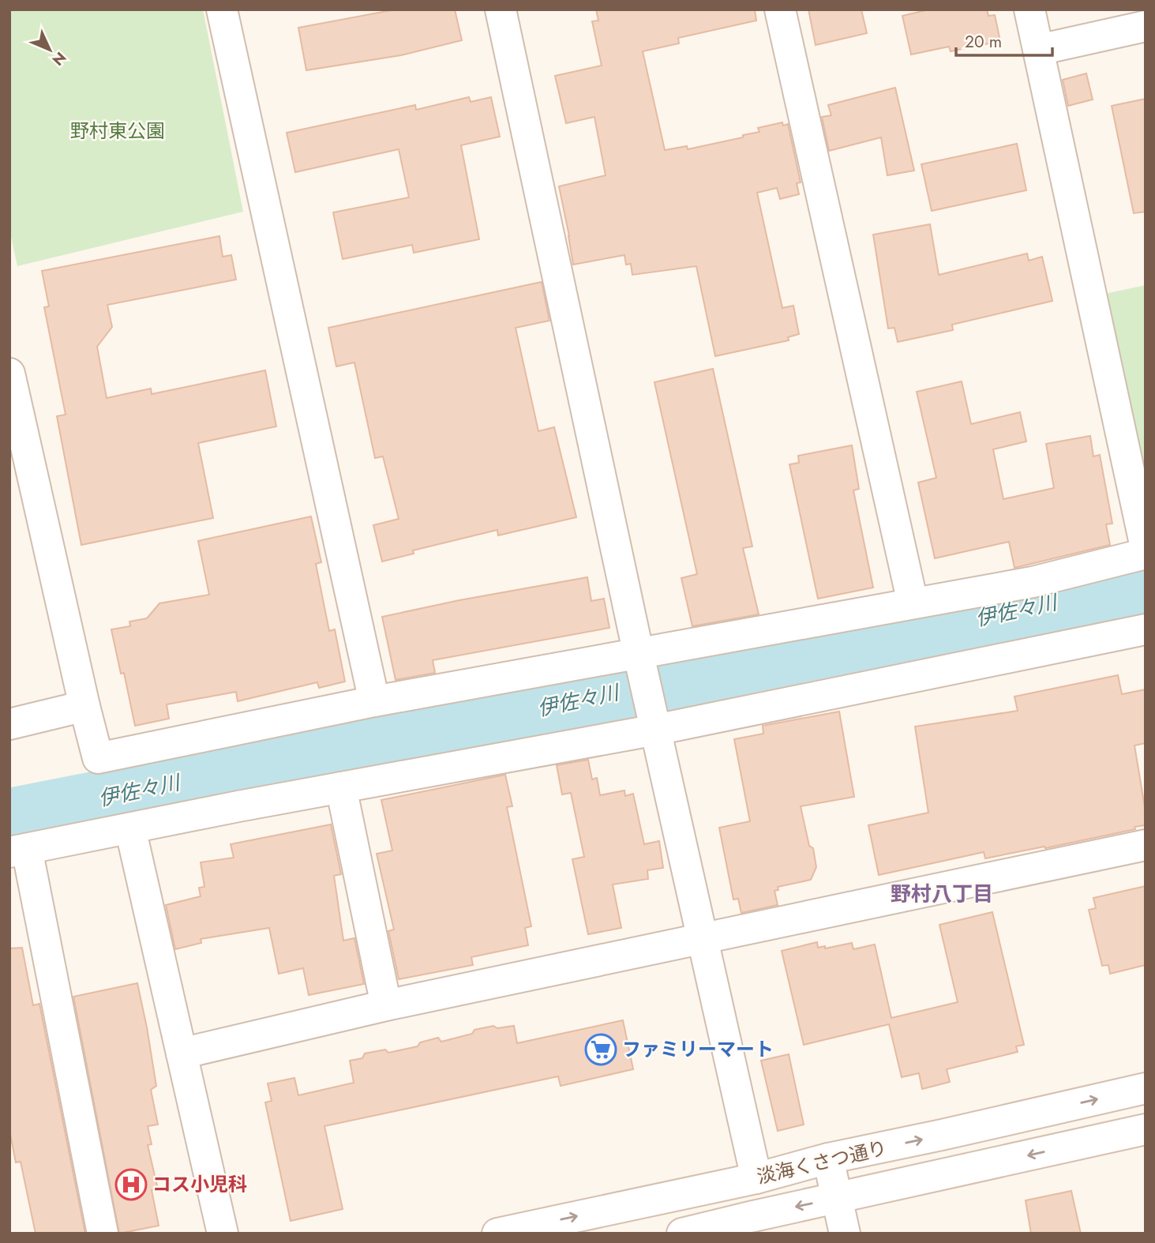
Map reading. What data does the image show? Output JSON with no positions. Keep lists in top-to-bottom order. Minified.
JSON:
{"streets":{"street":["淡海くさつ通り"]},"districts":["野村八丁目"],"water":["伊佐々川"],"parks":["野村東公園"],"places":{"supermarket":["ファミリーマート"],"hospital":["コス小児科"]},"scale_bar":"20 m","north":"bottom right"}
